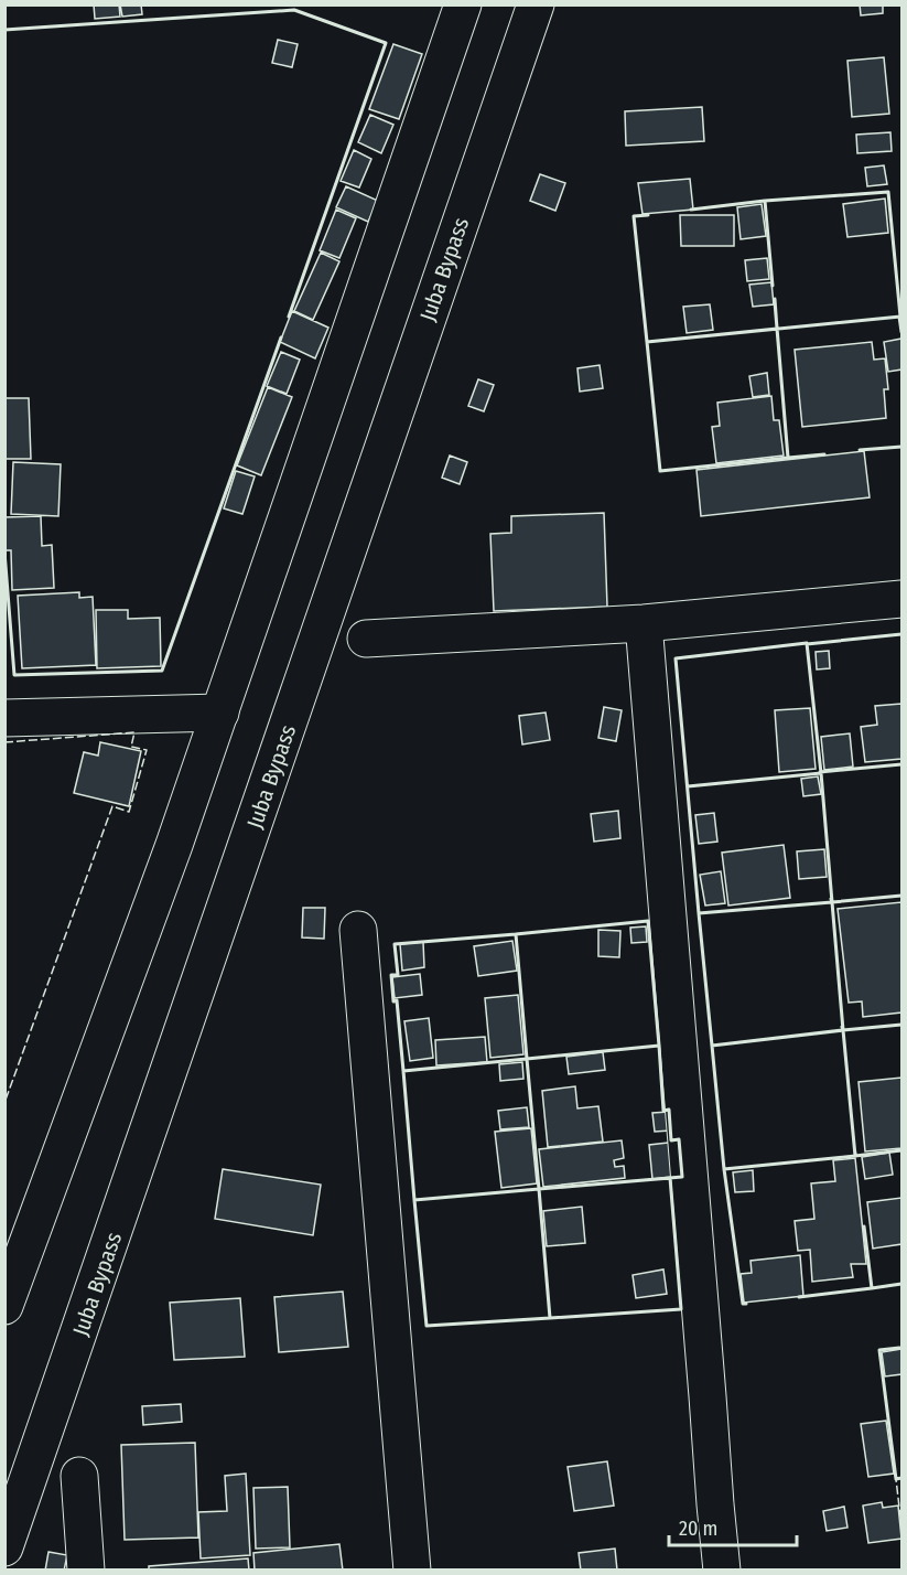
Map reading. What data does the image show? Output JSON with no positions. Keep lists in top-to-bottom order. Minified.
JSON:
{"streets":{"main road":["Juba Bypass"]},"scale_bar":"20 m"}
